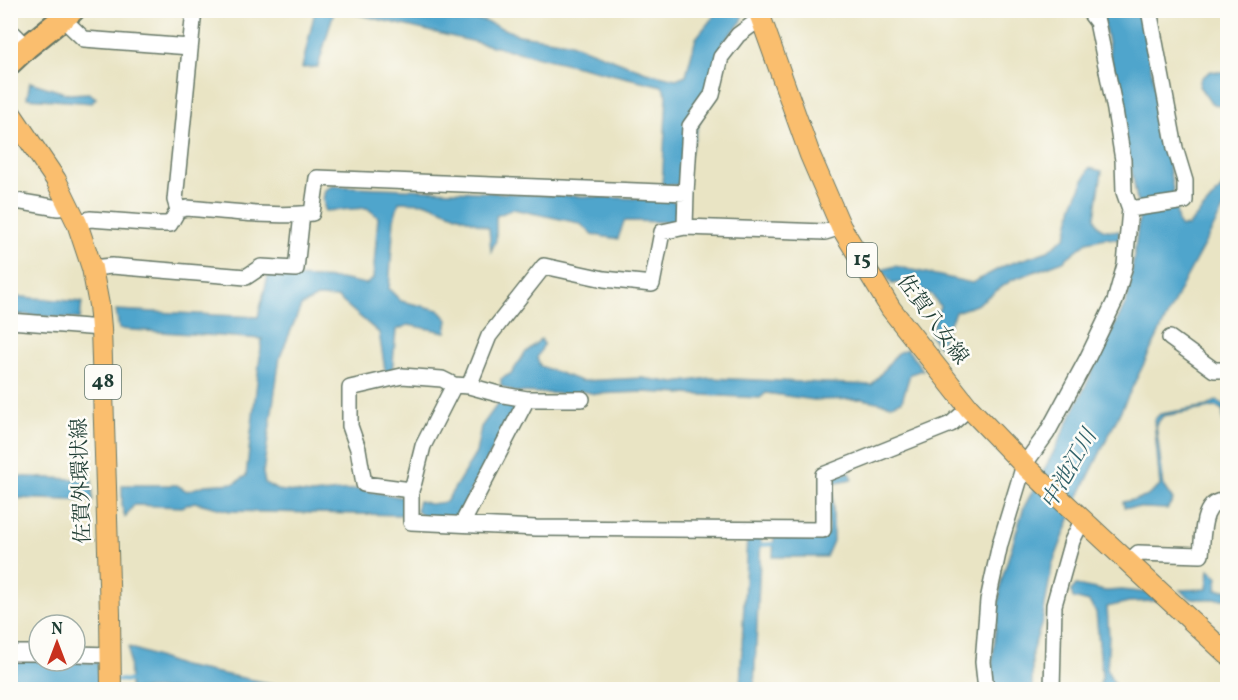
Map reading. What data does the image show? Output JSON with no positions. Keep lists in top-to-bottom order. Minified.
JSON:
{"streets":{"main road":["15","佐賀八女線","48","佐賀外環状線"]},"crossings":[["15","佐賀八女線"]],"water":["中池江川"],"north":"top"}
